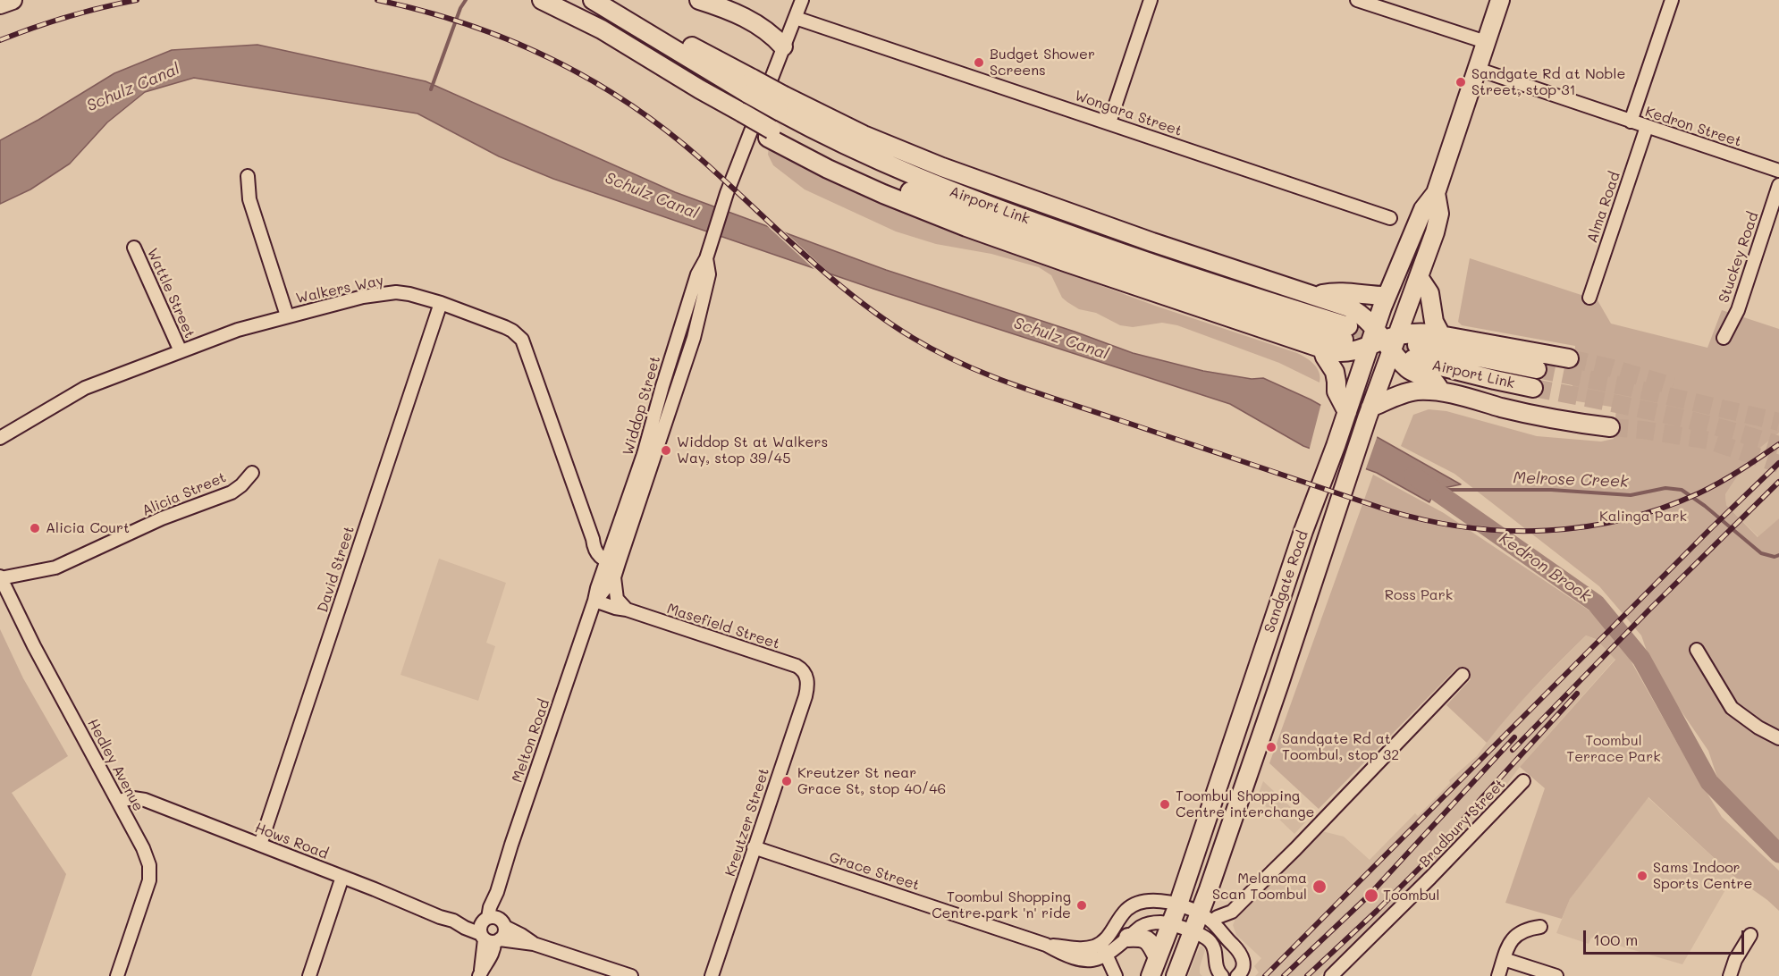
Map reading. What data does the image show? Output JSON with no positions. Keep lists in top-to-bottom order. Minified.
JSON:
{"streets":{"highway":["Airport Link","Sandgate Road"],"street":["Wongara Street","Kedron Street","Alma Road","Stuckey Road","Walkers Way","Wattle Street","Widdop Street","Alicia Street","David Street","Masefield Street","Melton Road","Hedley Avenue","Kreutzer Street","Bradbury Street","Hows Road","Grace Street"]},"crossings":[["Wongara Street","Widdop Street"],["Kedron Street","Alma Road"],["Kedron Street","Sandgate Road"],["Walkers Way","Wattle Street"],["Walkers Way","Widdop Street"],["Walkers Way","David Street"],["Walkers Way","Melton Road"],["Widdop Street","Melton Road"],["Alicia Street","Hedley Avenue"],["David Street","Hows Road"],["Sandgate Road","Grace Street"],["Masefield Street","Melton Road"],["Masefield Street","Kreutzer Street"],["Melton Road","Hows Road"],["Hedley Avenue","Hows Road"],["Kreutzer Street","Grace Street"]],"water":["Schulz Canal","Melrose Creek","Kedron Brook"],"parks":["Kalinga Park","Ross Park","Toombul Terrace Park"],"places":["Budget Shower Screens","Sandgate Rd at Noble Street, stop 31","Widdop St at Walkers Way, stop 39/45","Alicia Court","Sandgate Rd at Toombul, stop 32","Kreutzer St near Grace St, stop 40/46","Toombul Shopping Centre interchange","Sams Indoor Sports Centre","Melanoma Scan Toombul","Toombul","Toombul Shopping Centre park 'n' ride"],"scale_bar":"100 m"}
